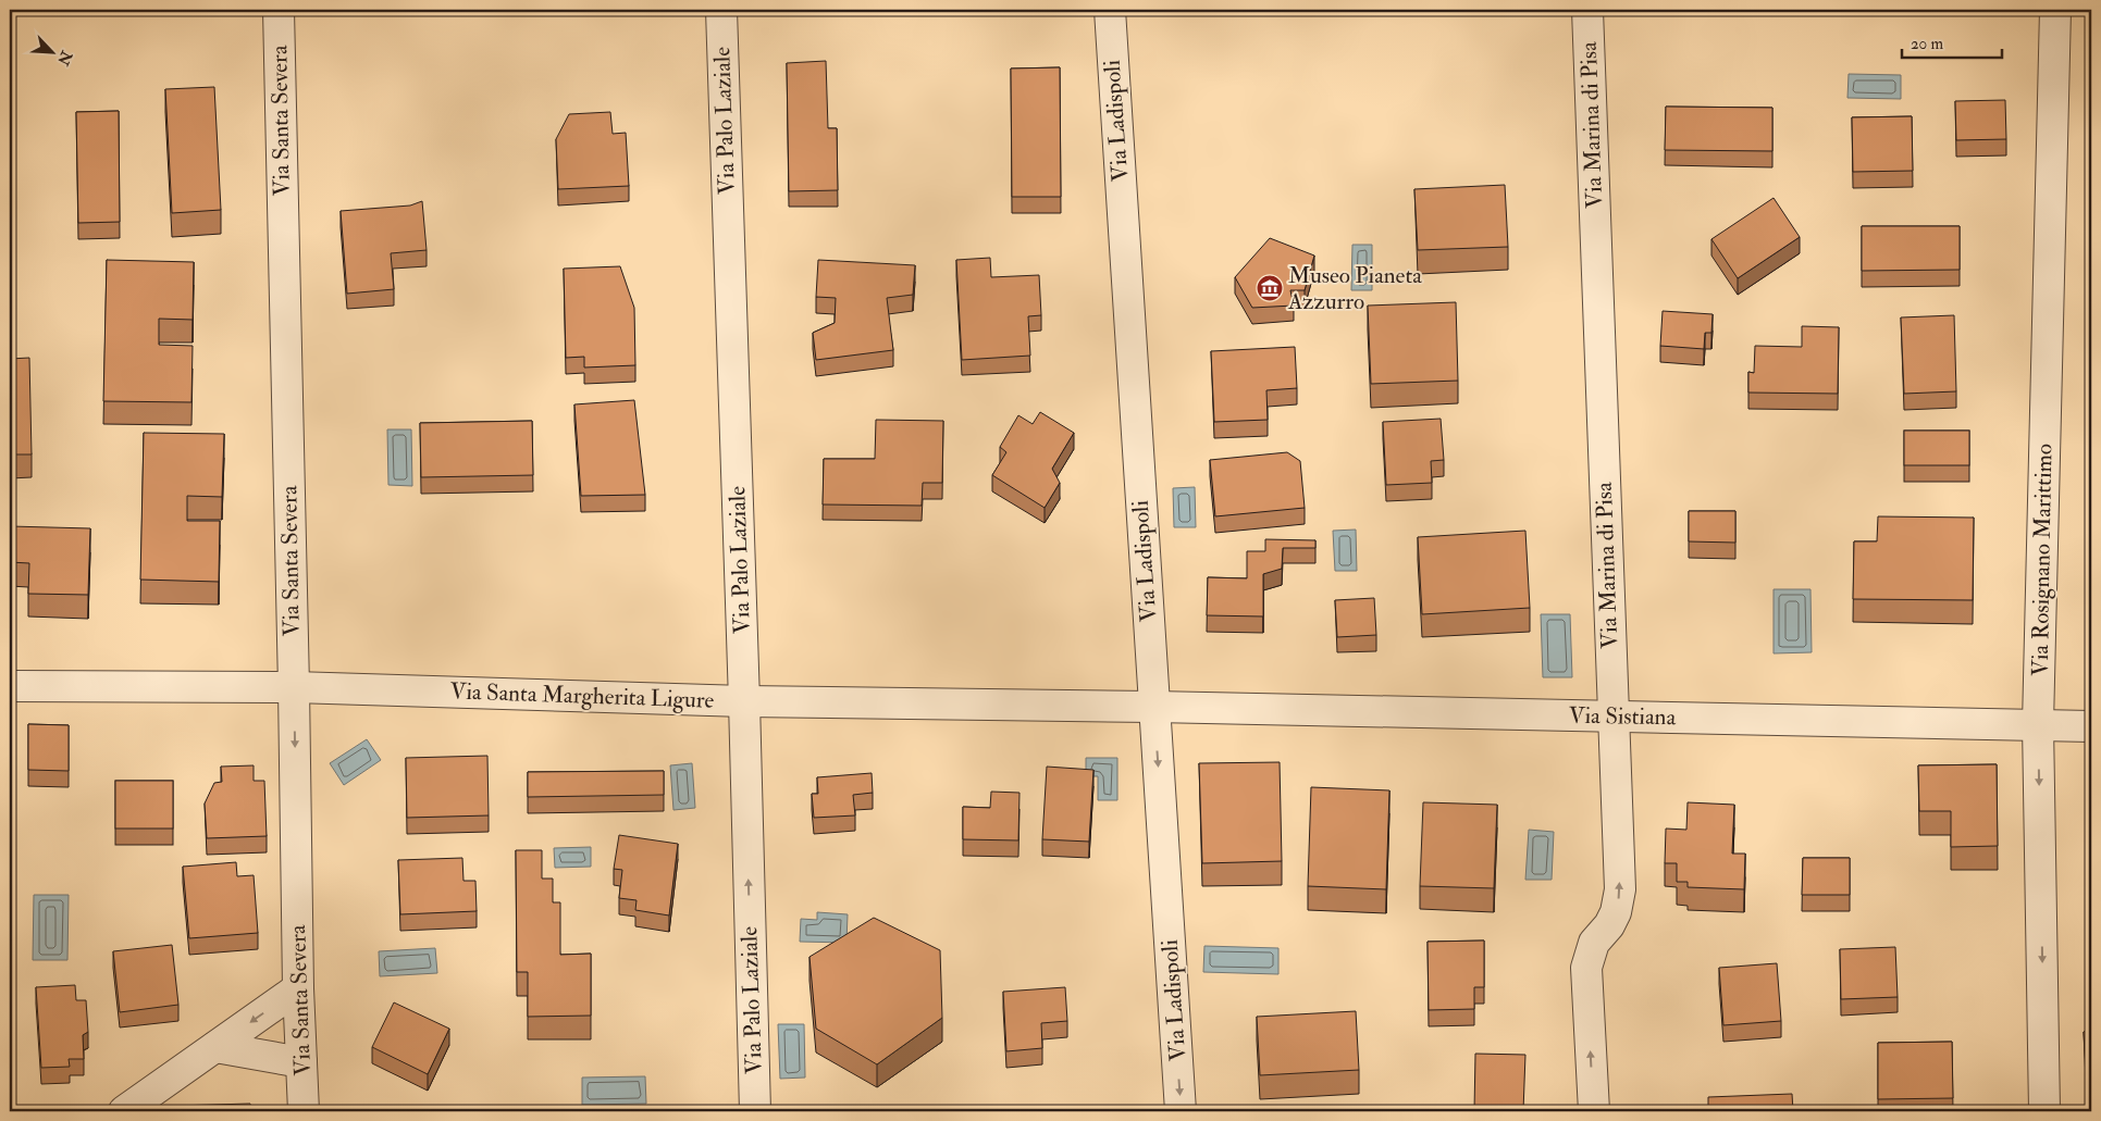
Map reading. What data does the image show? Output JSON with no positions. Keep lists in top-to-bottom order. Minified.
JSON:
{"streets":{"street":["Via Santa Severa","Via Palo Laziale","Via Ladispoli","Via Marina di Pisa","Via Rosignano Marittimo","Via Santa Margherita Ligure","Via Sistiana"]},"crossings":[["Via Santa Severa","Via Santa Margherita Ligure"],["Via Palo Laziale","Via Santa Margherita Ligure"],["Via Ladispoli","Via Santa Margherita Ligure"],["Via Ladispoli","Via Sistiana"],["Via Marina di Pisa","Via Sistiana"],["Via Rosignano Marittimo","Via Sistiana"],["Via Santa Margherita Ligure","Via Sistiana"]],"one_way":["Via Palo Laziale","Via Ladispoli","Via Marina di Pisa","Via Rosignano Marittimo"],"places":{"museum":["Museo Pianeta Azzurro"]},"scale_bar":"20 m","north":"bottom right"}
